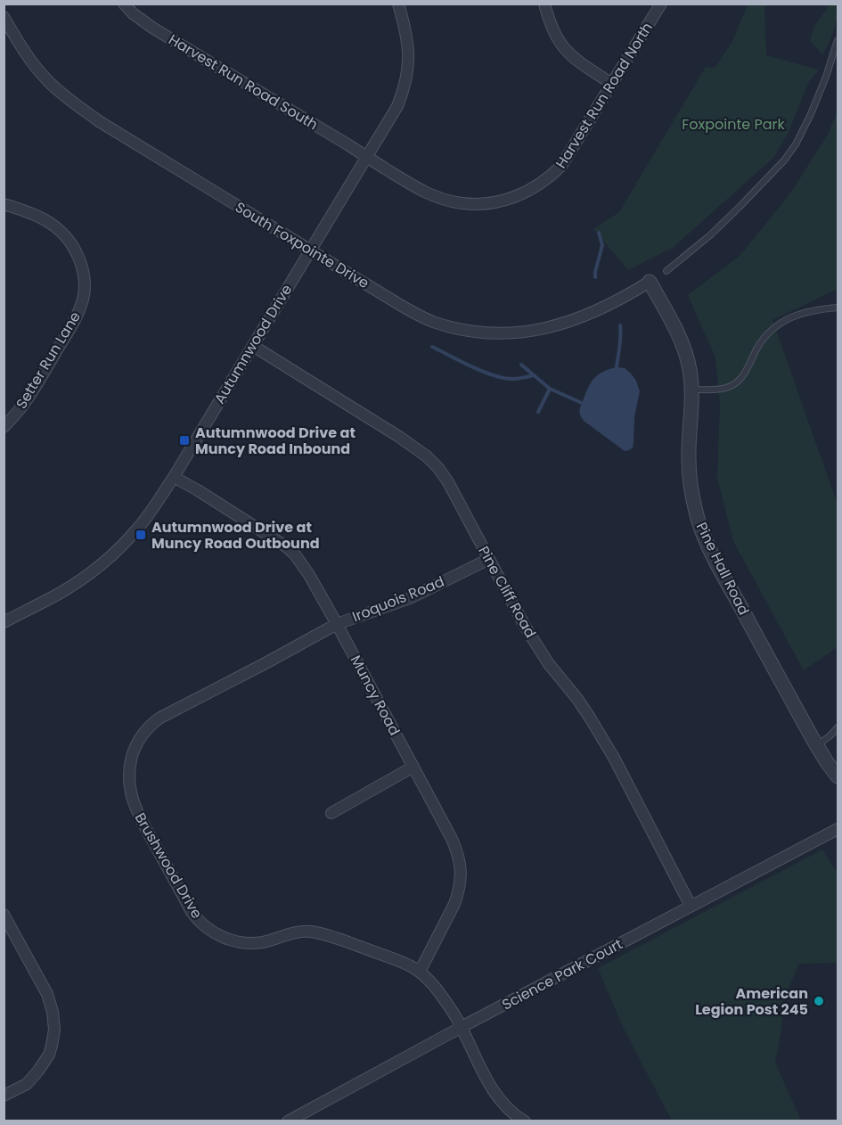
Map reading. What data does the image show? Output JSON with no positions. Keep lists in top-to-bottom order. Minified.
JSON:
{"streets":{"street":["Harvest Run Road South","Harvest Run Road North","South Foxpointe Drive","Autumnwood Drive","Setter Run Lane","Pine Hall Road","Pine Cliff Road","Iroquois Road","Muncy Road","Brushwood Drive","Science Park Court"]},"crossings":[["Harvest Run Road South","Harvest Run Road North"],["Harvest Run Road South","Autumnwood Drive"],["Harvest Run Road North","Autumnwood Drive"],["South Foxpointe Drive","Autumnwood Drive"],["South Foxpointe Drive","Pine Hall Road"],["Autumnwood Drive","Pine Cliff Road"],["Autumnwood Drive","Muncy Road"],["Pine Cliff Road","Iroquois Road"],["Pine Cliff Road","Science Park Court"],["Iroquois Road","Muncy Road"],["Iroquois Road","Brushwood Drive"],["Muncy Road","Brushwood Drive"],["Brushwood Drive","Science Park Court"]],"parks":["Foxpointe Park"],"places":{"transit":["Autumnwood Drive at Muncy Road Inbound","Autumnwood Drive at Muncy Road Outbound"],"other":["American Legion Post 245"]}}
